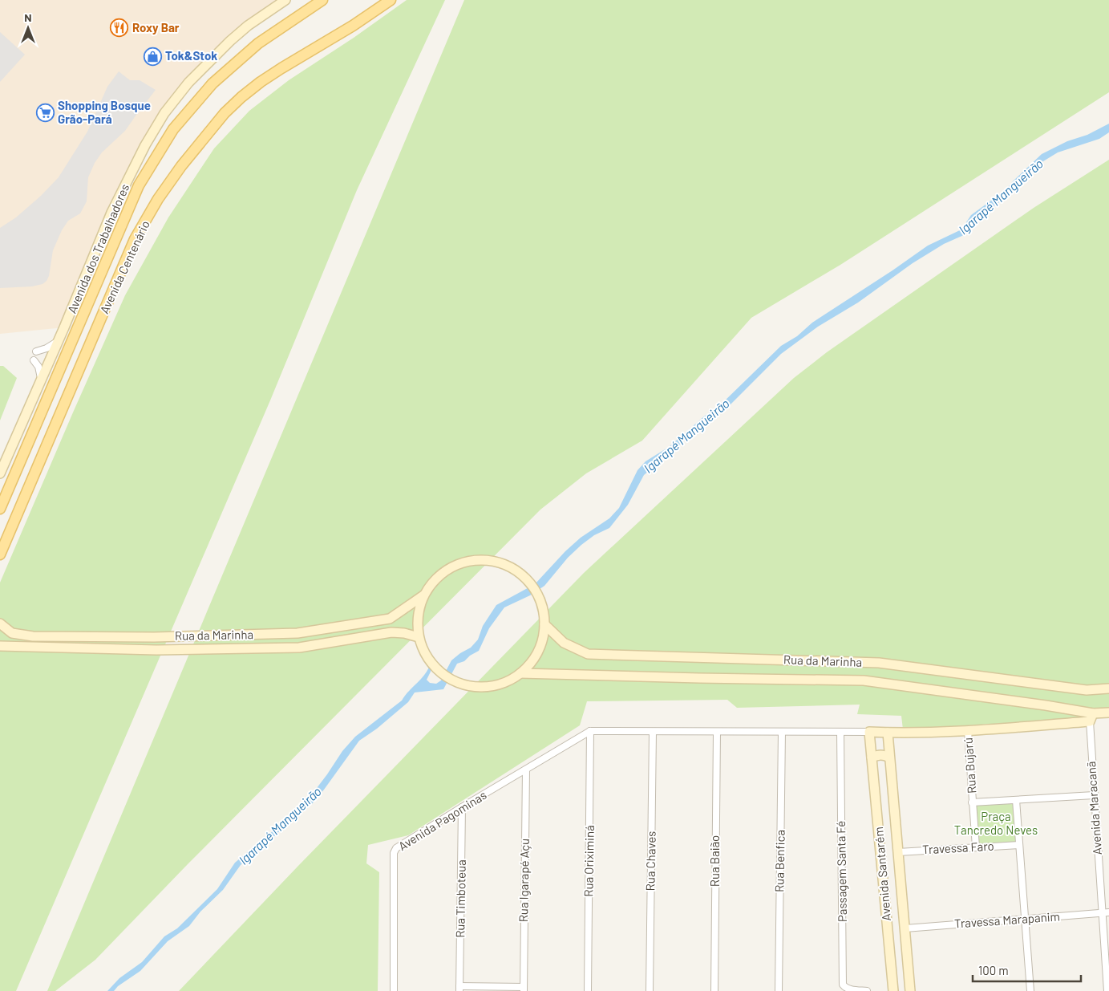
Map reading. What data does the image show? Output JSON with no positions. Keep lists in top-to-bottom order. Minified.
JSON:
{"streets":{"main road":["Avenida dos Trabalhadores","Avenida Centenário","Rua da Marinha","Avenida Santarém"],"street":["Rua Bujarú","Avenida Maracanã","Avenida Pagominas","Travessa Faro","Rua Oriximiná","Rua Chaves","Rua Baião","Rua Benfica","Passagem Santa Fé","Rua Igarapé Açu","Rua Timboteua","Travessa Marapanim"]},"crossings":[["Rua da Marinha","Rua Bujarú"],["Rua da Marinha","Avenida Maracanã"],["Rua da Marinha","Avenida Pagominas"],["Rua da Marinha","Rua Oriximiná"],["Rua da Marinha","Rua Chaves"],["Rua da Marinha","Rua Baião"],["Rua da Marinha","Rua Benfica"],["Rua da Marinha","Passagem Santa Fé"],["Rua da Marinha","Avenida Santarém"],["Rua Bujarú","Travessa Faro"],["Avenida Maracanã","Travessa Marapanim"],["Avenida Pagominas","Rua Oriximiná"],["Avenida Pagominas","Rua Igarapé Açu"],["Avenida Pagominas","Rua Timboteua"],["Travessa Faro","Avenida Santarém"],["Avenida Santarém","Travessa Marapanim"]],"water":["Igarapé Mangueirão"],"parks":["Praça Tancredo Neves"],"places":{"restaurant":["Roxy Bar"],"shop":["Tok&Stok"],"supermarket":["Shopping Bosque Grão-Pará"]},"scale_bar":"100 m","north":"top"}
